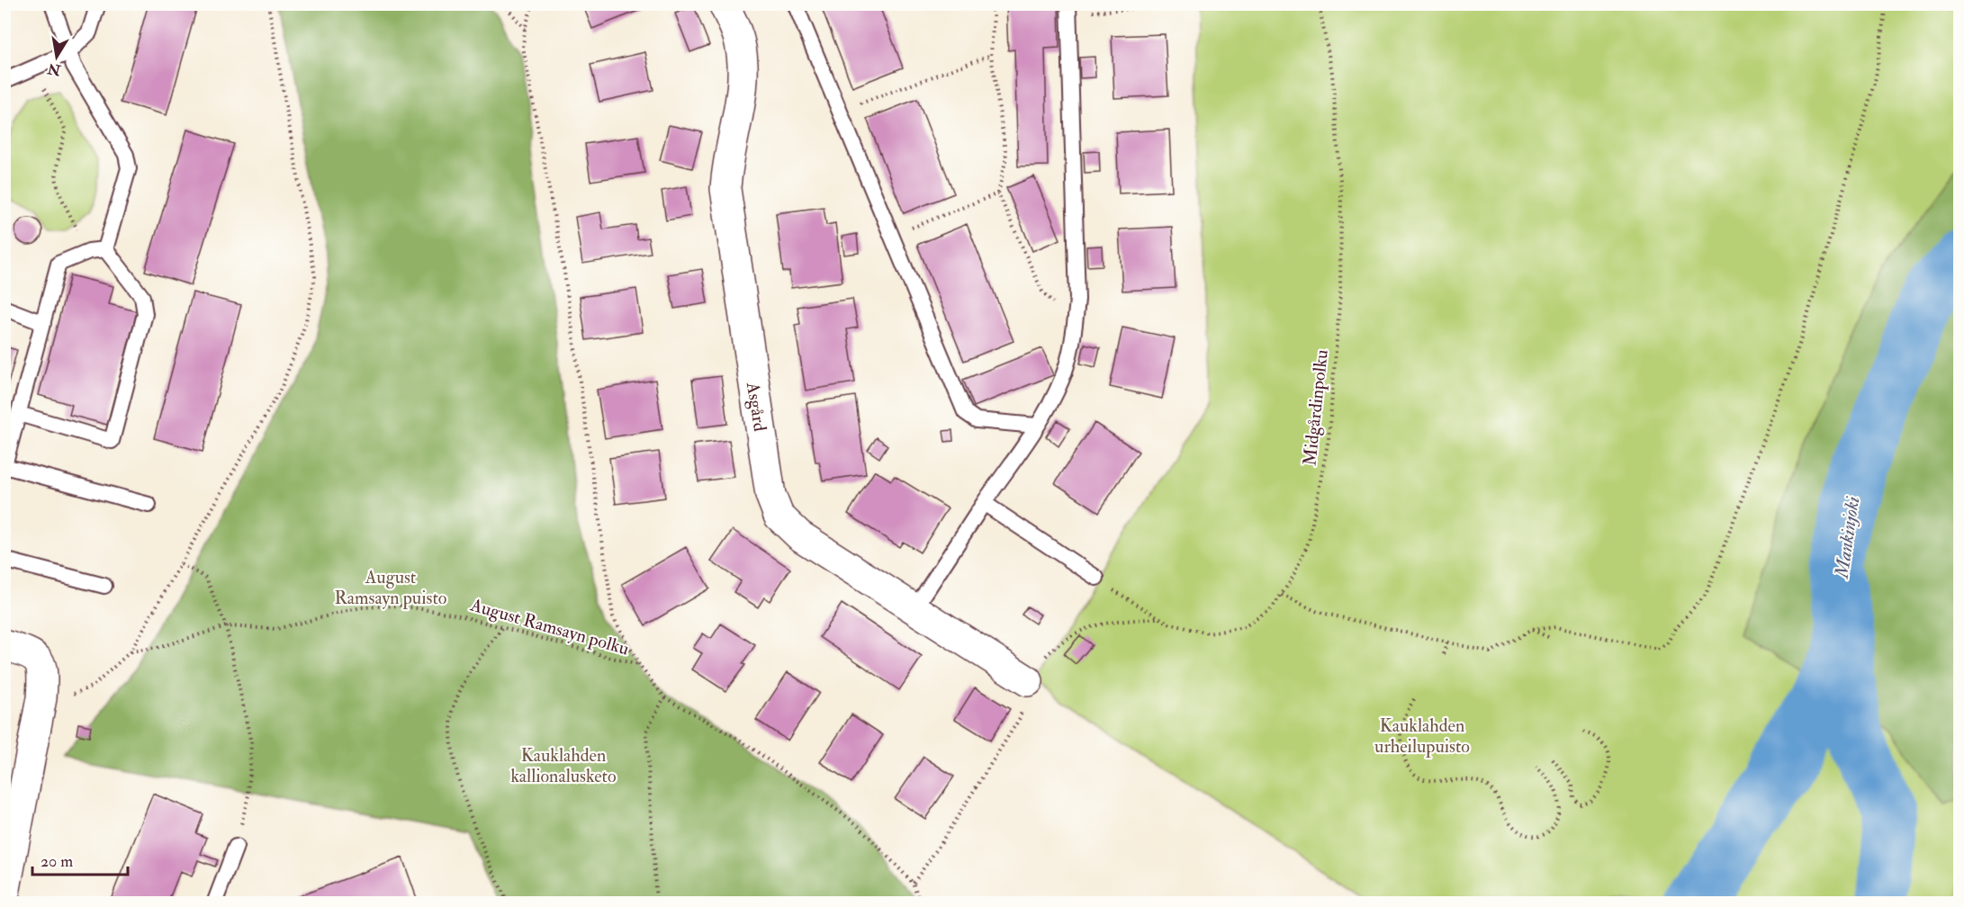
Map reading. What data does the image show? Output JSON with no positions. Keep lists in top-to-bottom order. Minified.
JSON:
{"streets":{"street":["Asgård"],"path":["Midgårdinpolku","August Ramsayn polku"]},"water":["Mankinjoki"],"parks":["August Ramsayn puisto","Kauklahden urheilupuisto","Kauklahden kallionalusketo"],"scale_bar":"20 m","north":"bottom"}
